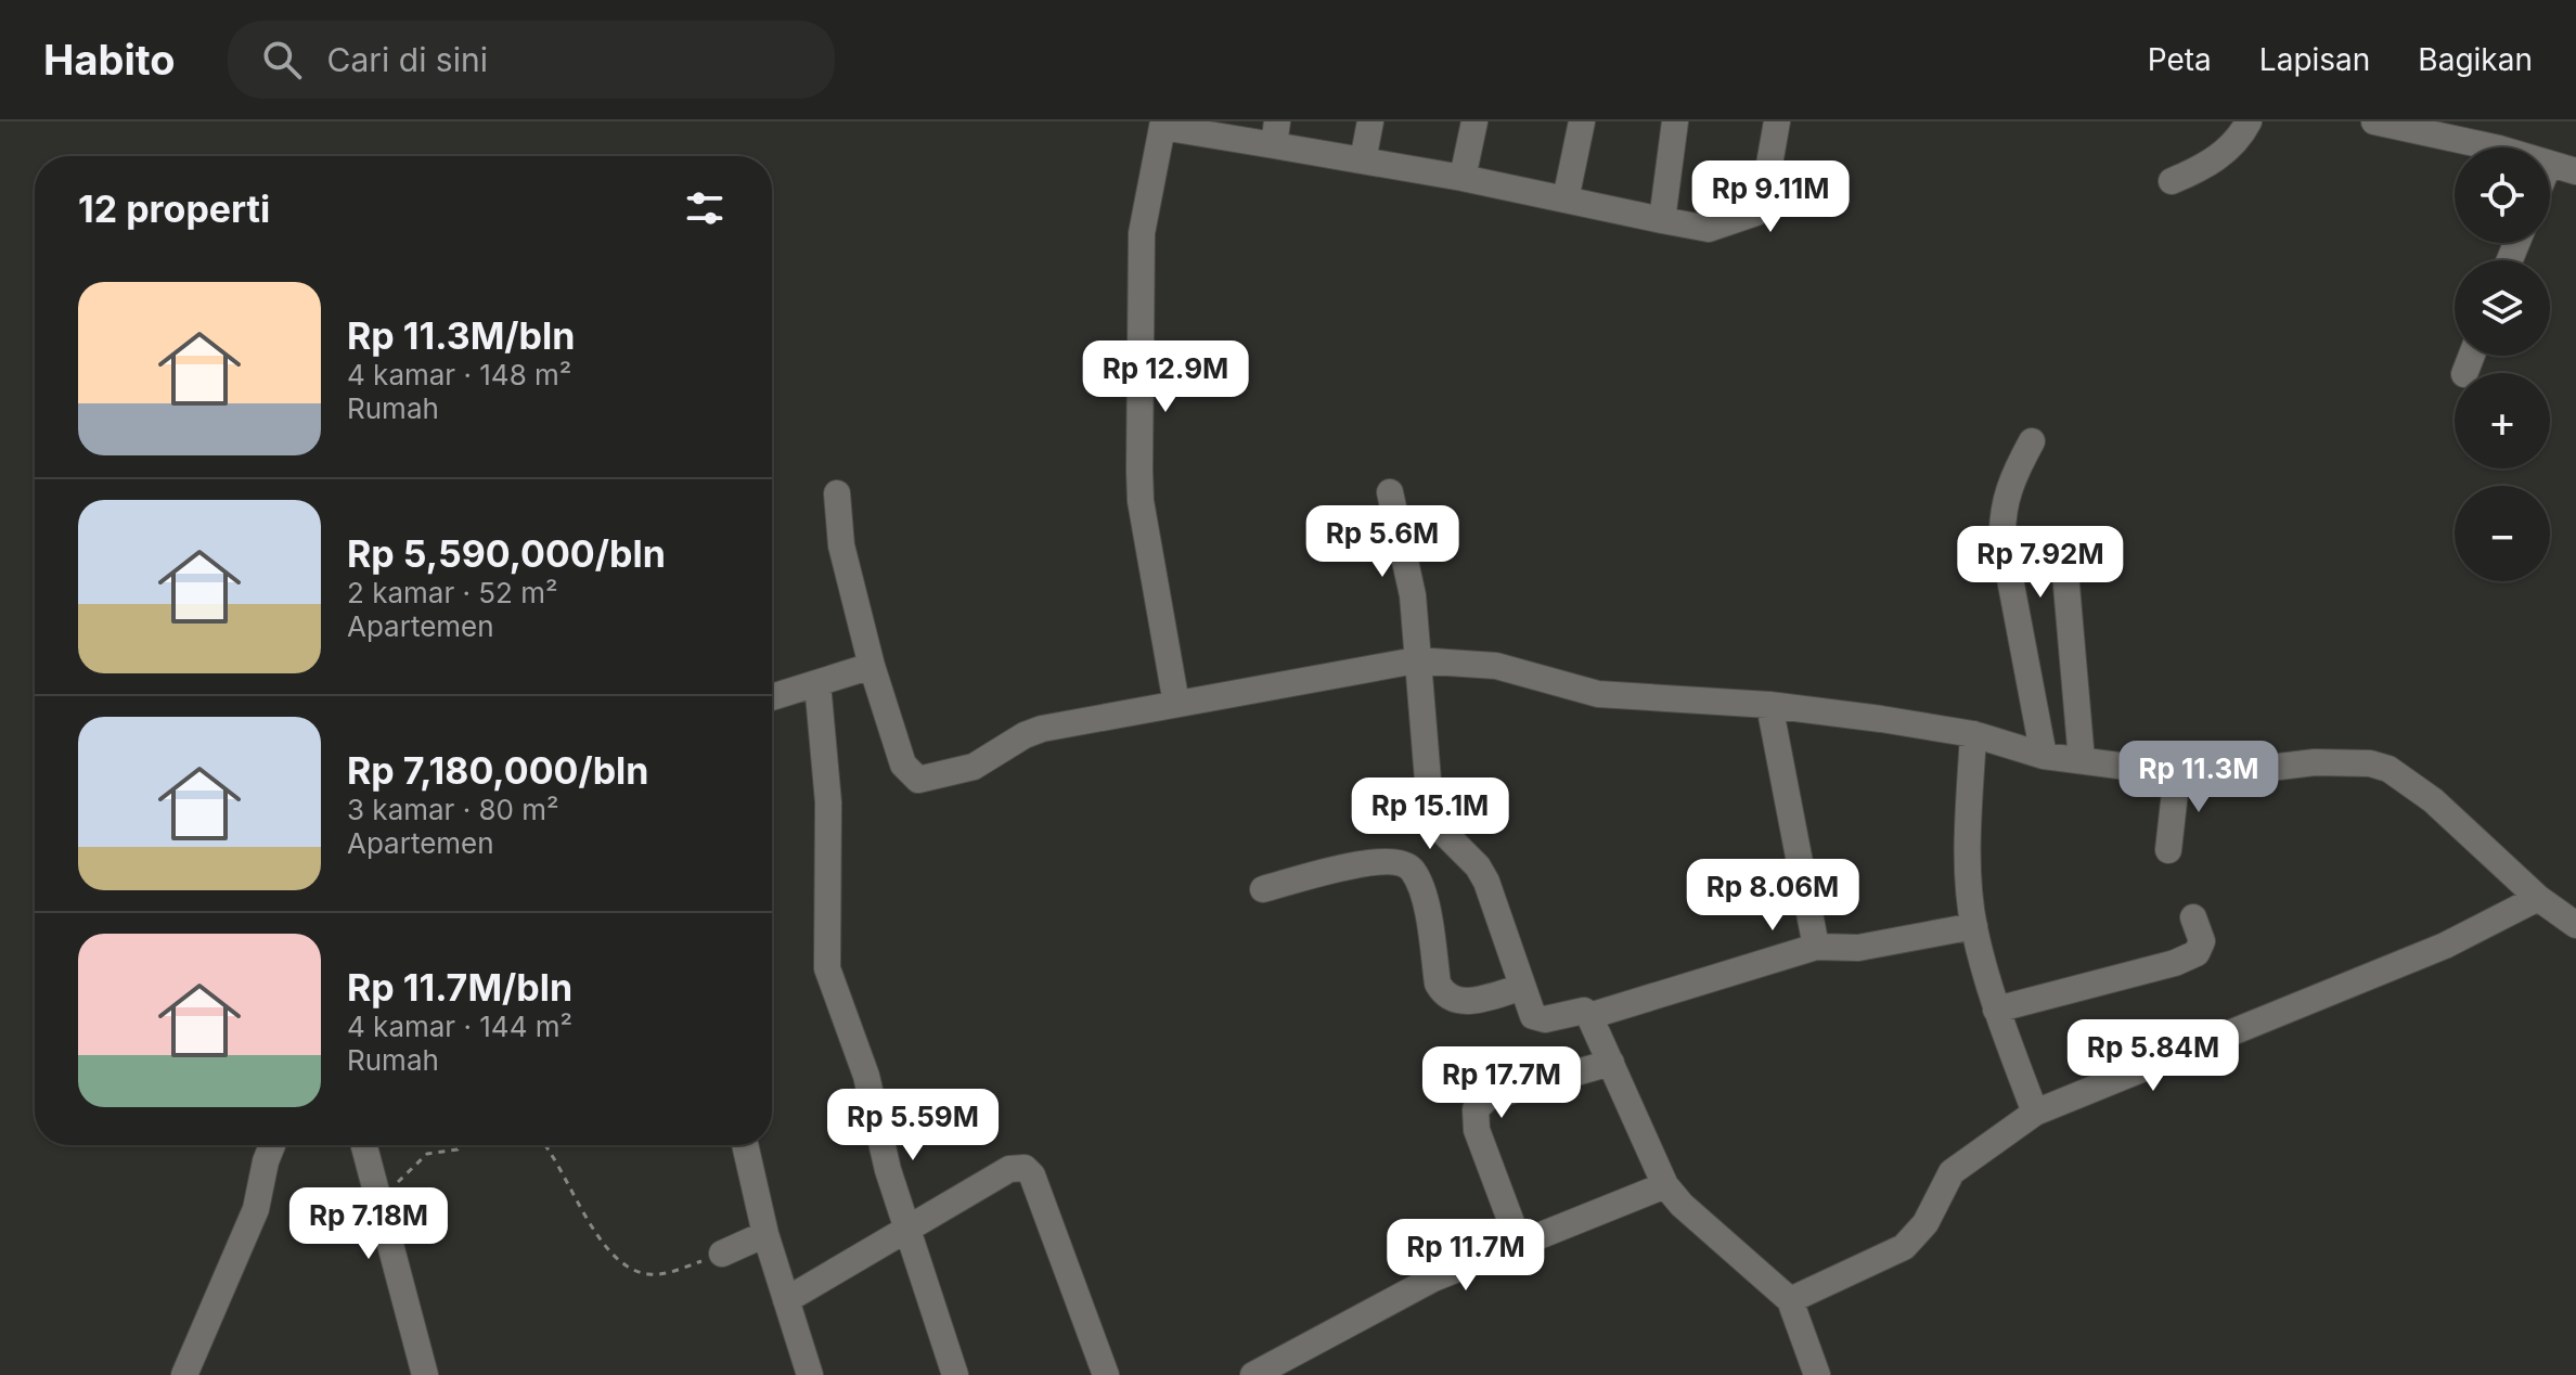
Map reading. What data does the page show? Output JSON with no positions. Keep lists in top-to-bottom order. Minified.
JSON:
{"page":{"header":"Habito","search":"Cari di sini","nav":["Peta","Lapisan","Bagikan"],"map_buttons":["+","−"],"heading":"12 properti","price":["Rp 9.11M","Rp 12.9M","Rp 5.6M","Rp 7.92M","Rp 11.3M","Rp 15.1M","Rp 8.06M","Rp 5.84M","Rp 17.7M","Rp 5.59M","Rp 7.18M","Rp 11.7M"],"list":[{"name":"Rp 11.3M/bln","note":"4 kamar · 148 m² · Rumah"},{"name":"Rp 5,590,000/bln","note":"2 kamar · 52 m² · Apartemen"},{"name":"Rp 7,180,000/bln","note":"3 kamar · 80 m² · Apartemen"},{"name":"Rp 11.7M/bln","note":"4 kamar · 144 m² · Rumah"}]}}
